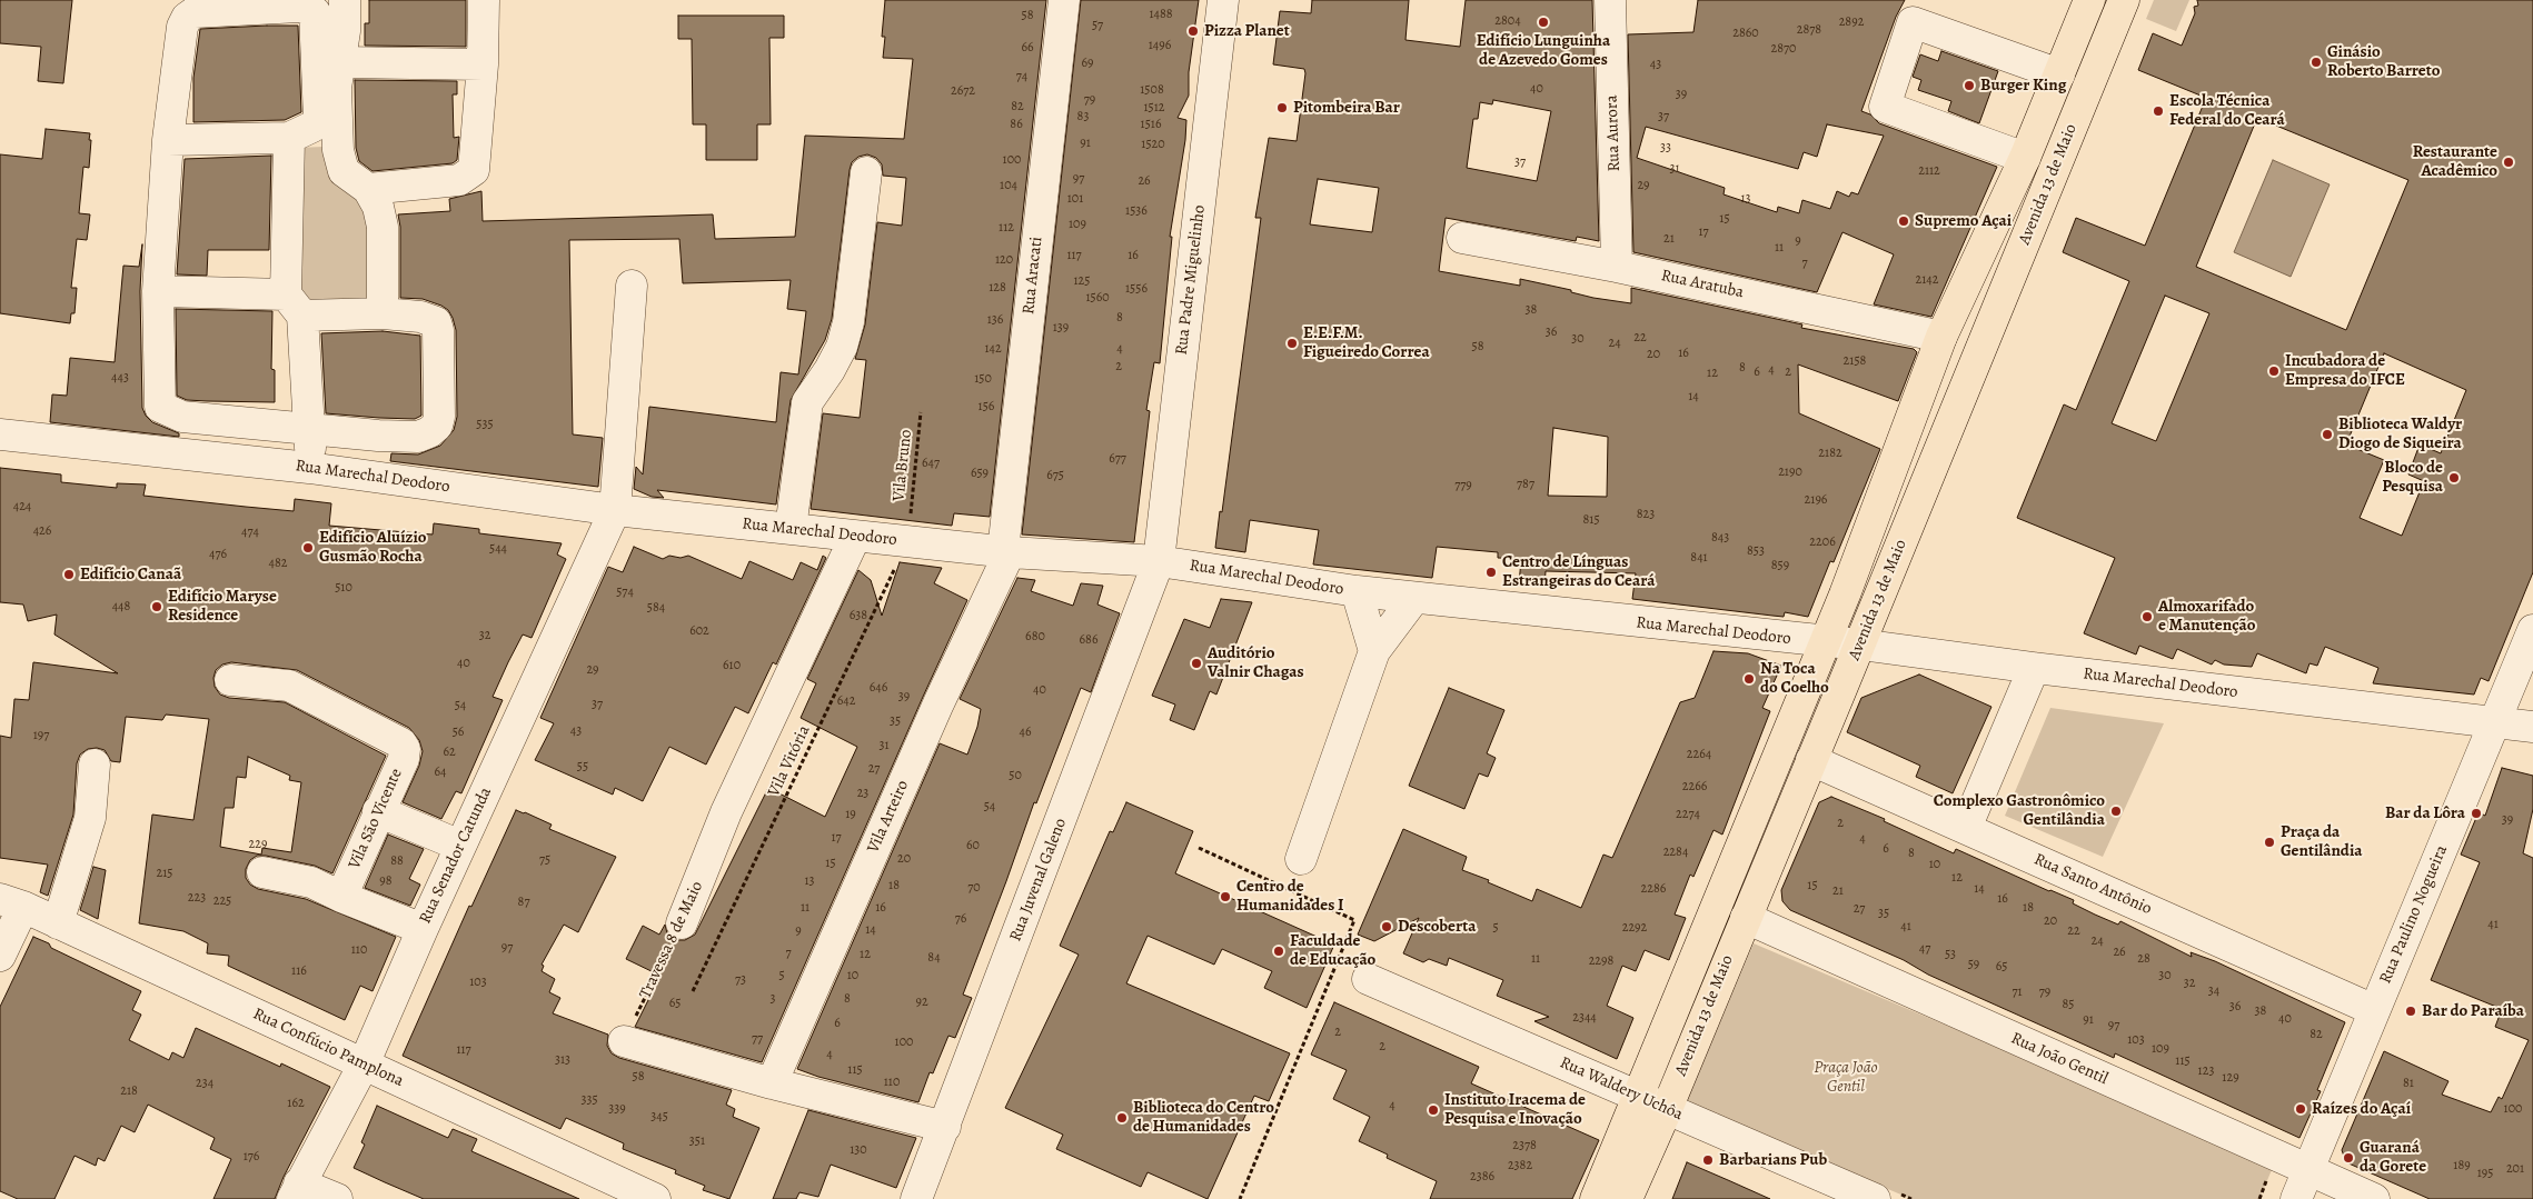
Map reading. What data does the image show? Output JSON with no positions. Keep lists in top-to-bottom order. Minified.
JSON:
{"streets":{"main road":["Avenida 13 de Maio"],"street":["Rua Aurora","Rua Aracati","Rua Padre Miguelinho","Rua Aratuba","Rua Marechal Deodoro","Vila Arteiro","Vila São Vicente","Rua Senador Catunda","Rua Juvenal Galeno","Rua Santo Antônio","Rua Paulino Nogueira","Travessa 8 de Maio","Rua Confúcio Pamplona","Rua João Gentil","Rua Waldery Uchôa"],"path":["Vila Bruno","Vila Vitória"]},"crossings":[["Rua Aurora","Rua Aratuba"],["Avenida 13 de Maio","Rua Aratuba"],["Avenida 13 de Maio","Rua Marechal Deodoro"],["Avenida 13 de Maio","Rua Santo Antônio"],["Avenida 13 de Maio","Rua João Gentil"],["Avenida 13 de Maio","Rua Waldery Uchôa"],["Rua Aracati","Rua Marechal Deodoro"],["Rua Aracati","Vila Arteiro"],["Rua Padre Miguelinho","Rua Marechal Deodoro"],["Rua Padre Miguelinho","Rua Juvenal Galeno"],["Vila Bruno","Rua Marechal Deodoro"],["Vila Bruno","Vila Vitória"],["Rua Marechal Deodoro","Vila Vitória"],["Rua Marechal Deodoro","Vila Arteiro"],["Rua Marechal Deodoro","Rua Senador Catunda"],["Rua Marechal Deodoro","Rua Juvenal Galeno"],["Rua Marechal Deodoro","Rua Paulino Nogueira"],["Rua Marechal Deodoro","Travessa 8 de Maio"],["Rua Senador Catunda","Rua Confúcio Pamplona"],["Rua Santo Antônio","Rua Paulino Nogueira"],["Rua Paulino Nogueira","Rua João Gentil"]],"parks":["Praça João Gentil"],"places":["Edifício Lunguinha de Azevedo Gomes","Pizza Planet","Ginásio Roberto Barreto","Burger King","Pitombeira Bar","Escola Técnica Federal do Ceará","Restaurante Acadêmico","Supremo Açai","E.E.F.M. Figueiredo Correa","Incubadora de Empresa do IFCE","Biblioteca Waldyr Diogo de Siqueira","Bloco de Pesquisa","Edifício Aluízio Gusmão Rocha","Centro de Línguas Estrangeiras do Ceará","Edifício Canaã","Edifício Maryse Residence","Almoxarifado e Manutenção","Auditório Valnir Chagas","Na Toca do Coelho","Complexo Gastronômico Gentilândia","Bar da Lôra","Praça da Gentilândia","Centro de Humanidades I","Descoberta","Faculdade de Educação","Bar do Paraíba","Raízes do Açaí","Instituto Iracema de Pesquisa e Inovação","Biblioteca do Centro de Humanidades","Guaraná da Gorete","Barbarians Pub"],"house_numbers":["1488","58","2804","2892","57","2878","2860","1496","66","2870","69","43","74","40","1508","2672","39","79","82","1512","83","37","86","1516","91","1520","33","100","37","31","2112","97","26","104","29","101","13","1536","15","109","112","17","21","9","11","117","16","120","7","2142","125","128","1556","1560","38","8","136","139","36","22","30","24","58","142","4","16","20","2158","2","8","4","6","2","12","443","150","14","156","535","2182","677","647","2190","659","675","787","779","2196","424","823","815","426","474","843","2206","544","853","476","841","482","859","510","574","448","584","638","602","32","680","686","40","610","29","646","40","39","642","37","54","35","43","56","46","197","31","62","2264","55","27","64","50","2266","23","54","19","2274","39","2","17","4","229","60","6","2284","8","20","75","88","15","10","215","12","98","13","18","15","70","2286","14","21","223","16","225","87","11","16","18","27","35","76","20","41","41","5","2292","14","9","22","24","97","47","110","26","7","12","53","84","11","28","2298","59","65","116","5","10","30","73","103","32","34","71","79","3","8","92","65","85","36","38","2344","40","91","6","97","2","82","77","103","100","2","109","117","4","313","115","115","123","58","129","110","234","81","218","335","162","4","339","100","345","351","2378","130","176","2382","189","201","195","2386"]}
